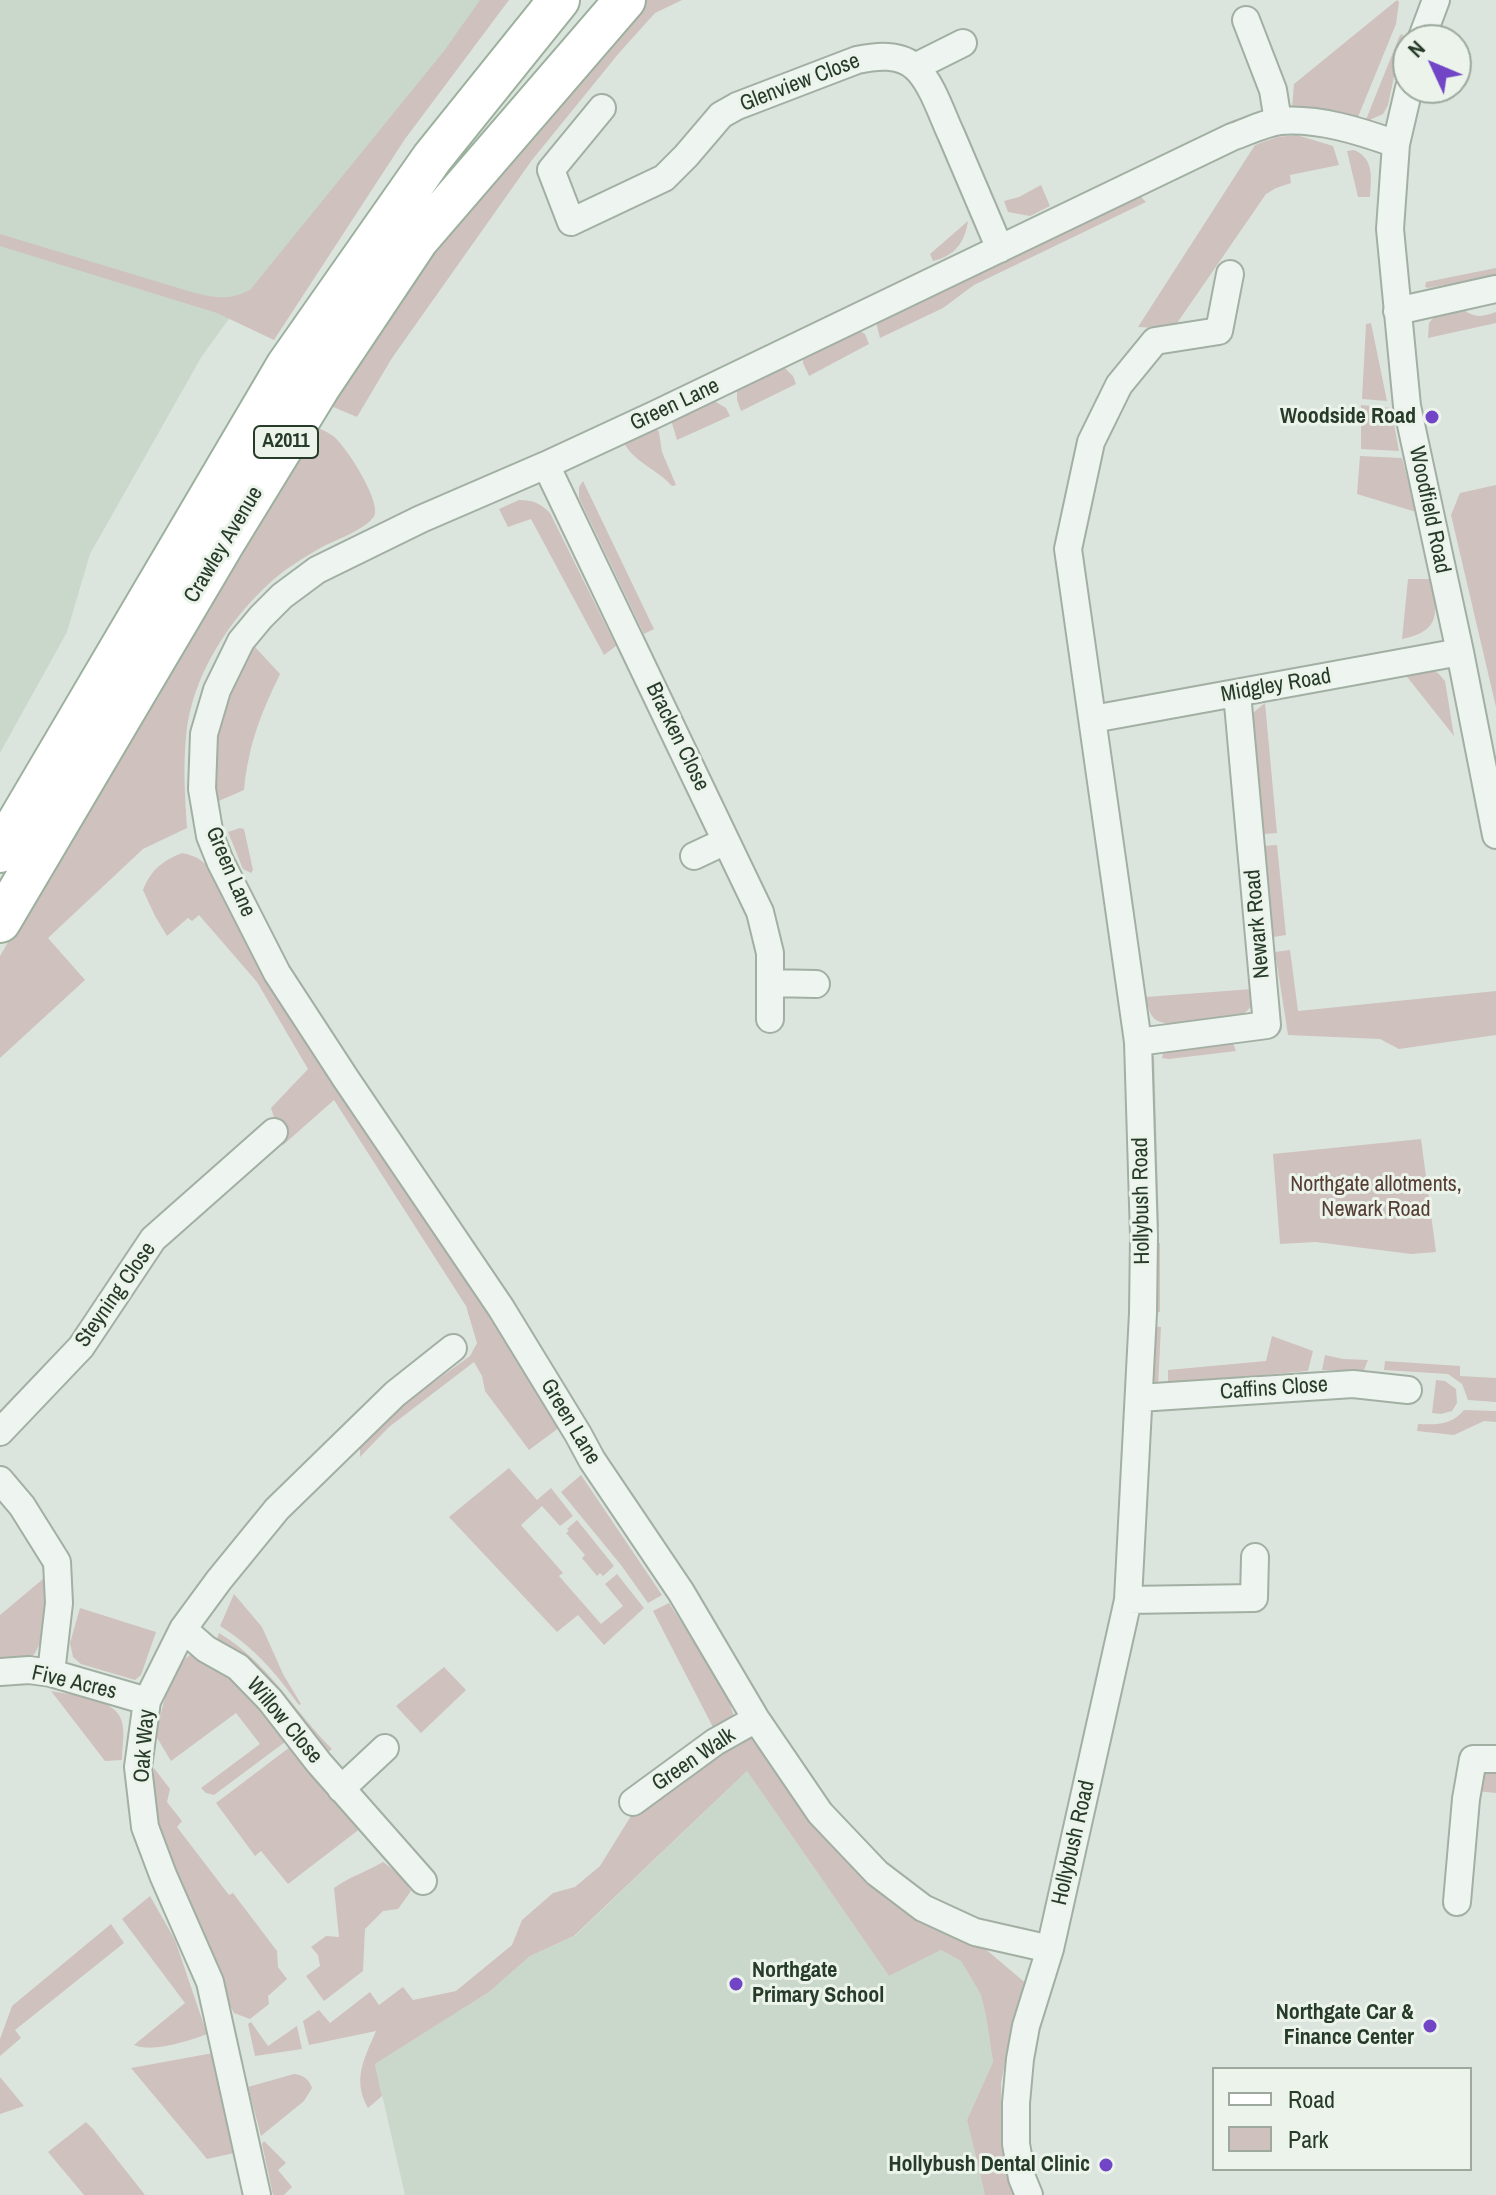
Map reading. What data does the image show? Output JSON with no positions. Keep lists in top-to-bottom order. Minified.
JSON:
{"streets":{"main road":["A2011","Crawley Avenue"],"street":["Glenview Close","Green Lane","Woodfield Road","Midgley Road","Bracken Close","Newark Road","Hollybush Road","Steyning Close","Caffins Close","Five Acres","Willow Close","Oak Way","Green Walk"]},"crossings":[["Green Lane","Woodfield Road"],["Green Lane","Bracken Close"],["Green Lane","Hollybush Road"],["Green Lane","Green Walk"],["Woodfield Road","Midgley Road"],["Midgley Road","Newark Road"],["Midgley Road","Hollybush Road"],["Newark Road","Hollybush Road"],["Hollybush Road","Caffins Close"],["Five Acres","Oak Way"],["Willow Close","Oak Way"]],"parks":["Northgate allotments, Newark Road"],"places":["Woodside Road","Northgate Primary School","Northgate Car & Finance Center","Hollybush Dental Clinic"],"legend":["Road","Park"],"north":"top left"}
